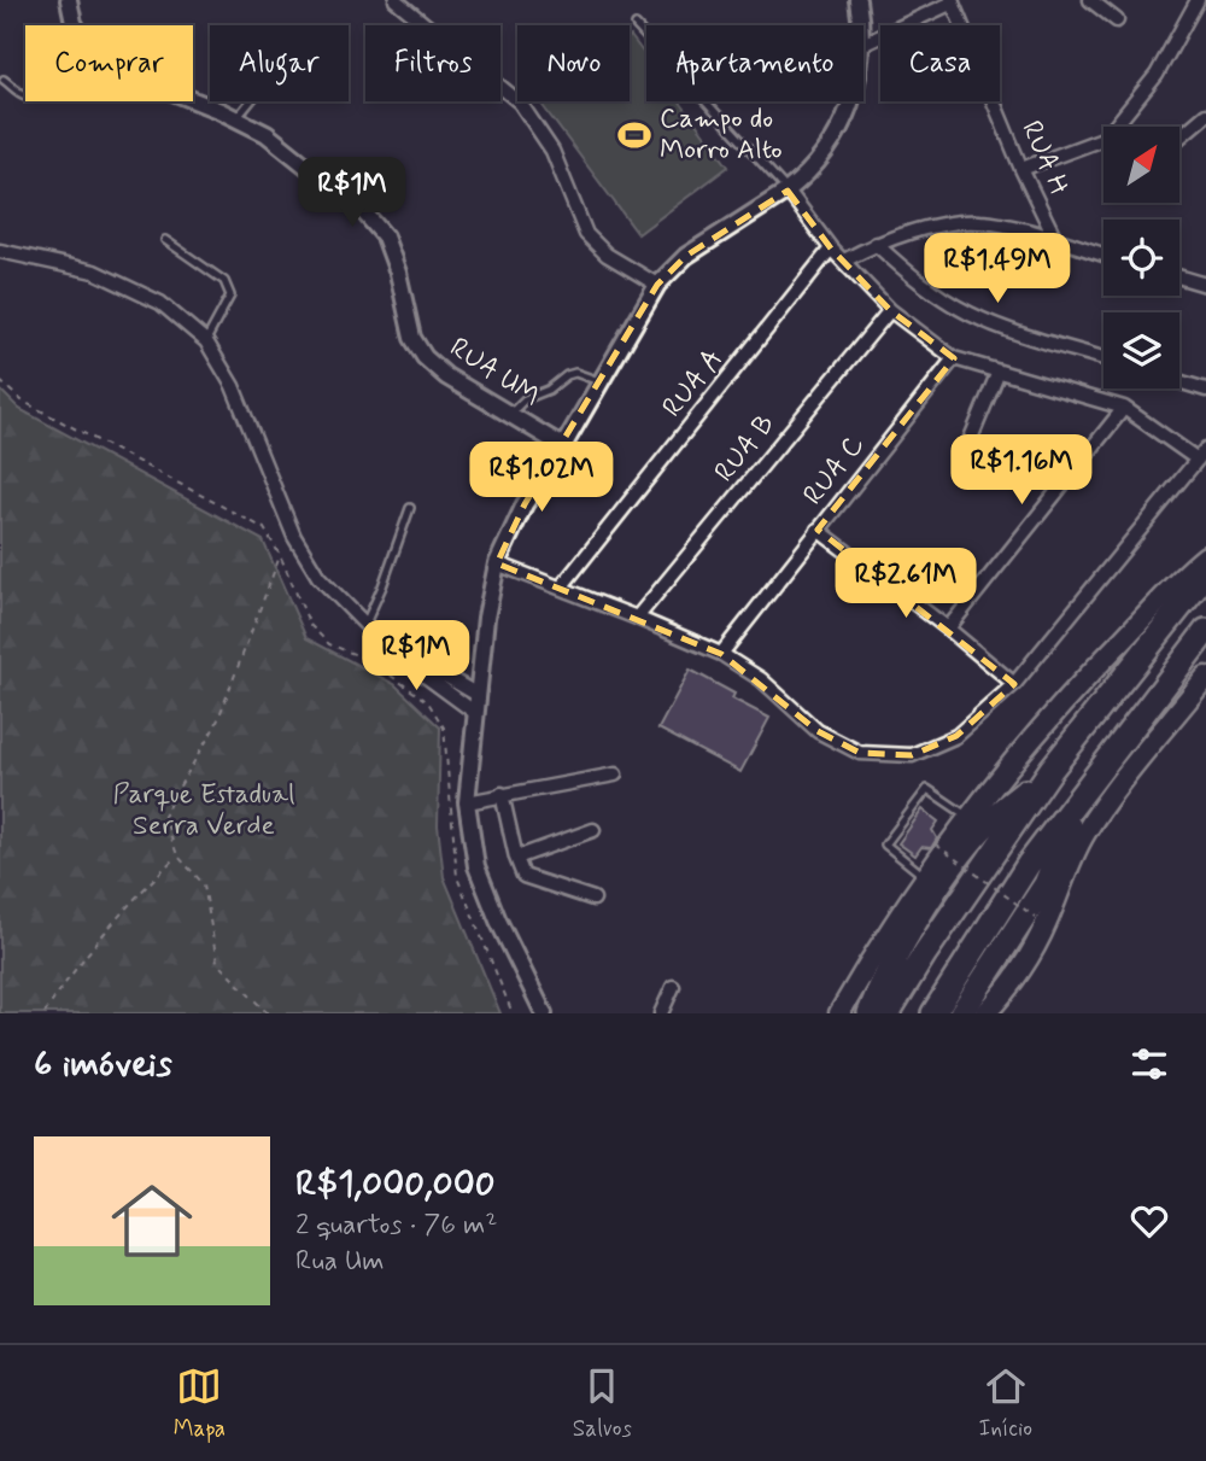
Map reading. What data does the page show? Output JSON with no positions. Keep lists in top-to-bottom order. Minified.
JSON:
{"streets":{"street":["RUA H","RUA UM","RUA A","RUA B","RUA C"]},"parks":["Parque Estadual Serra Verde"],"places":{"sports":["Campo do Morro Alto"]},"north":"top right","page":{"chip":["Comprar","Alugar","Filtros","Novo","Apartamento","Casa"],"price":["R$1M","R$1.49M","R$1.16M","R$1.02M","R$2.61M","R$1M"],"heading":"6 imóveis","list":[{"name":"R$1,000,000","note":"2 quartos · 76 m² · Rua Um"}],"tabs":["Mapa","Salvos","Início"]}}
